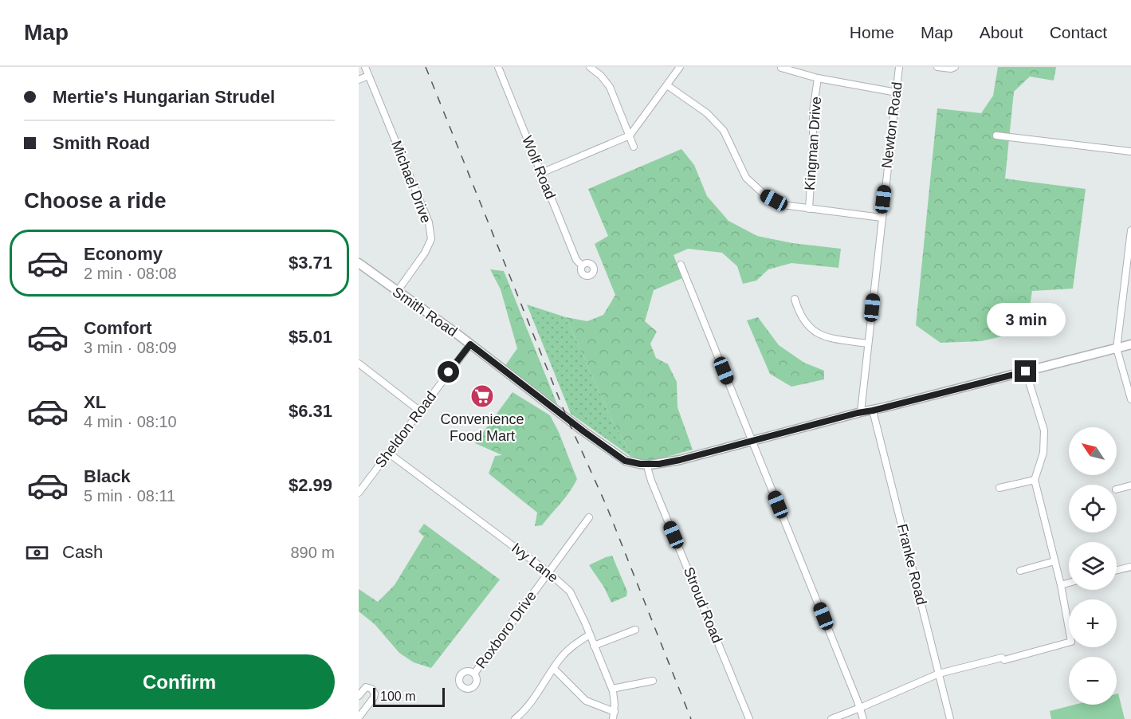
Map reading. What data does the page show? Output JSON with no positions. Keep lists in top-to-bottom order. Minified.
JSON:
{"streets":{"main road":["Smith Road"],"street":["Newton Road","Kingman Drive","Wolf Road","Michael Drive","Sheldon Road","Ivy Lane","Franke Road","Stroud Road","Roxboro Drive"]},"crossings":[["Newton Road","Smith Road"],["Michael Drive","Smith Road"],["Smith Road","Sheldon Road"],["Smith Road","Franke Road"],["Smith Road","Stroud Road"],["Sheldon Road","Ivy Lane"],["Ivy Lane","Roxboro Drive"]],"places":{"supermarket":["Convenience Food Mart"]},"scale_bar":"100 m","north":"top left","page":{"header":"Map","nav":["Home","Map","About","Contact"],"banner":["Mertie's Hungarian Strudel","Smith Road"],"heading":"Choose a ride","list":[{"name":"Economy","note":"2 min · 08:08","value":"$3.71"},{"name":"Comfort","note":"3 min · 08:09","value":"$5.01"},{"name":"XL","note":"4 min · 08:10","value":"$6.31"},{"name":"Black","note":"5 min · 08:11","value":"$2.99"}],"bubble":"3 min","map_buttons":["+","−"],"pay":["Cash","890 m"],"buttons":"Confirm","scale":"100 m"}}
